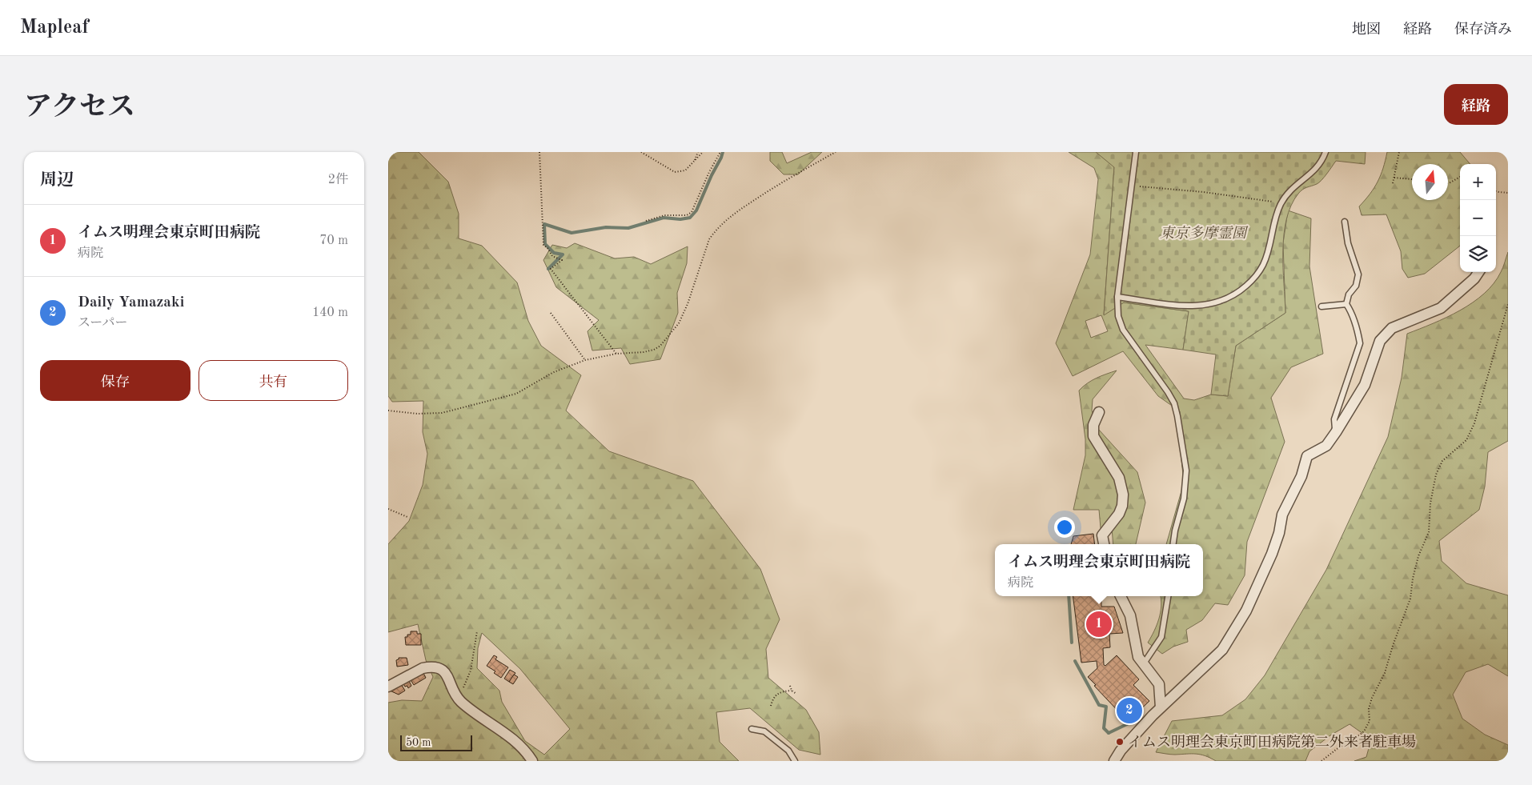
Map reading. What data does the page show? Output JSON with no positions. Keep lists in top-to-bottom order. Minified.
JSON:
{"parks":["東京多摩霊園"],"places":["イムス明理会東京町田病院第二外来者駐車場"],"scale_bar":"50 m","north":"top","page":{"header":"Mapleaf","nav":["地図","経路","保存済み"],"title":"アクセス","buttons":["経路",["保存","共有"]],"heading":["周辺","2件"],"map_buttons":["+","−"],"list":[{"mark":"1","name":"イムス明理会東京町田病院","note":"病院","value":"70 m"},{"mark":"2","name":"Daily Yamazaki","note":"スーパー","value":"140 m"}],"popup":["イムス明理会東京町田病院","病院"],"pins":["1","2"],"scale":"50 m"}}
